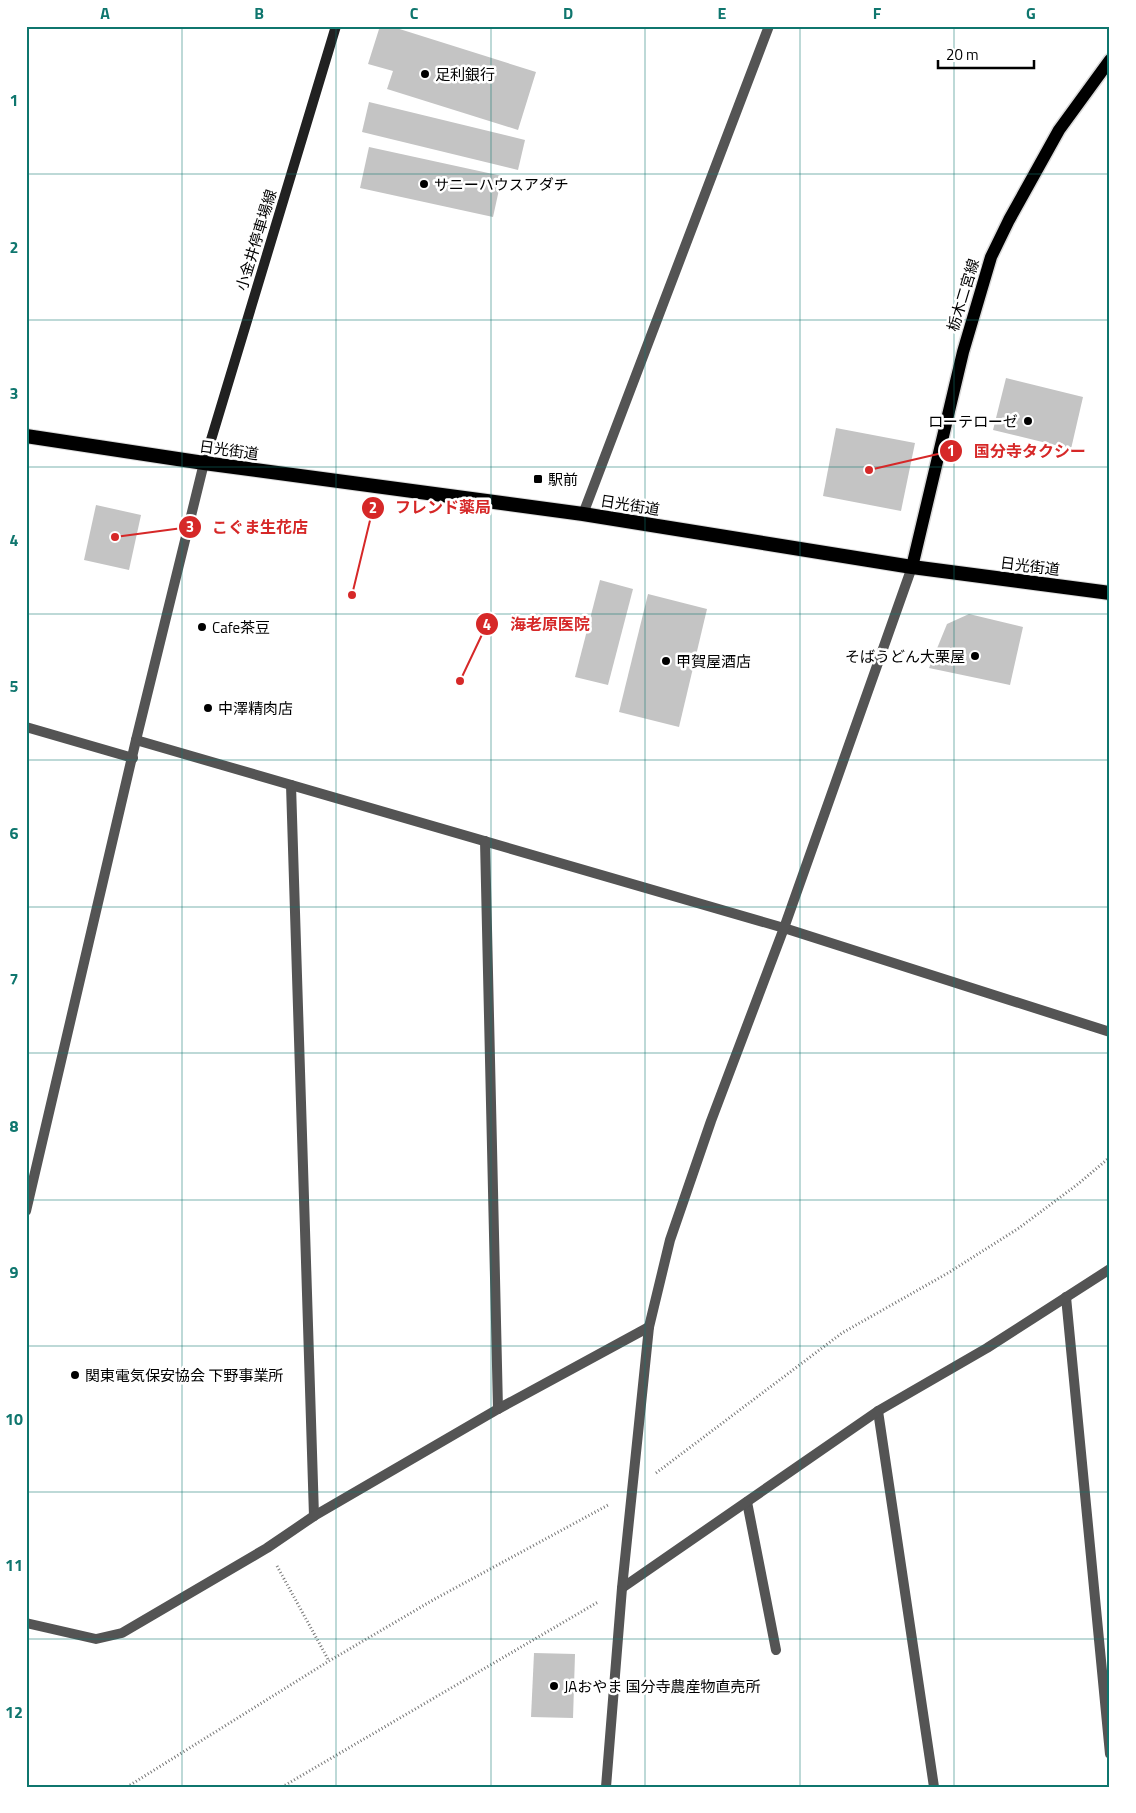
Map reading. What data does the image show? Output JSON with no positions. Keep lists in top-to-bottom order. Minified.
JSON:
{"streets":{"highway":["日光街道"],"main road":["小金井停車場線","栃木二宮線"]},"crossings":[["小金井停車場線","日光街道"],["栃木二宮線","日光街道"]],"places":{"other":["足利銀行","サニーハウスアダチ","ローテローゼ","国分寺タクシー","こぐま生花店","フレンド薬局","Cafe茶豆","そばうどん大栗屋","甲賀屋酒店","海老原医院","中澤精肉店","関東電気保安協会 下野事業所","JAおやま 国分寺農産物直売所"],"transit":["駅前"]},"scale_bar":"20 m","grid":{"columns":["A","B","C","D","E","F","G"],"rows":["1","2","3","4","5","6","7","8","9","10","11","12"]}}
